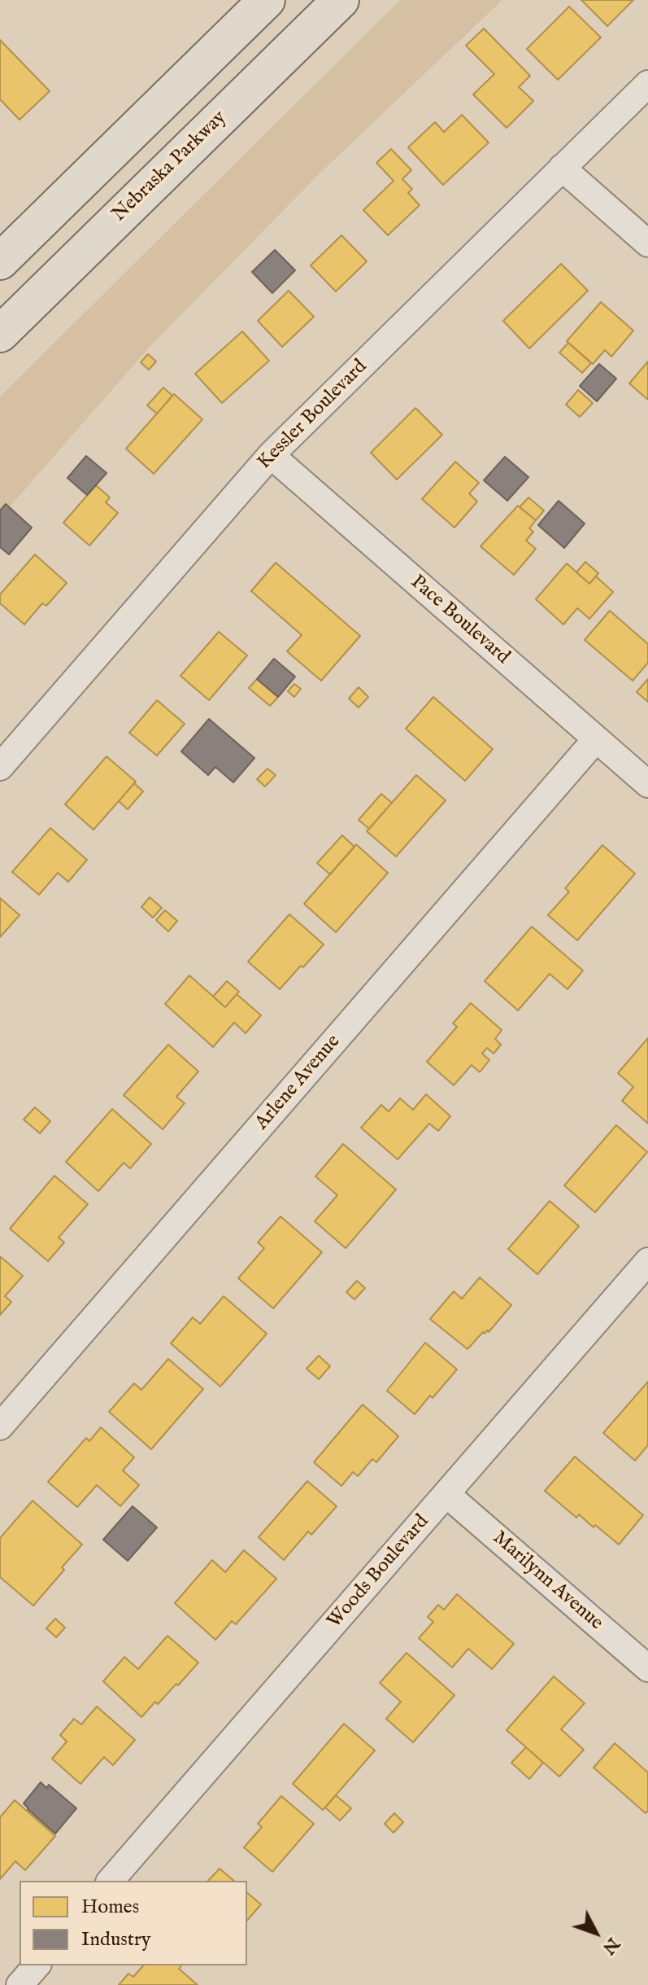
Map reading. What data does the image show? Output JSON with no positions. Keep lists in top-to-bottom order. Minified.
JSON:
{"streets":{"main road":["Nebraska Parkway"],"street":["Kessler Boulevard","Pace Boulevard","Arlene Avenue","Woods Boulevard","Marilynn Avenue"]},"crossings":[["Kessler Boulevard","Pace Boulevard"],["Pace Boulevard","Arlene Avenue"],["Woods Boulevard","Marilynn Avenue"]],"legend":["Homes","Industry"],"north":"bottom right"}
